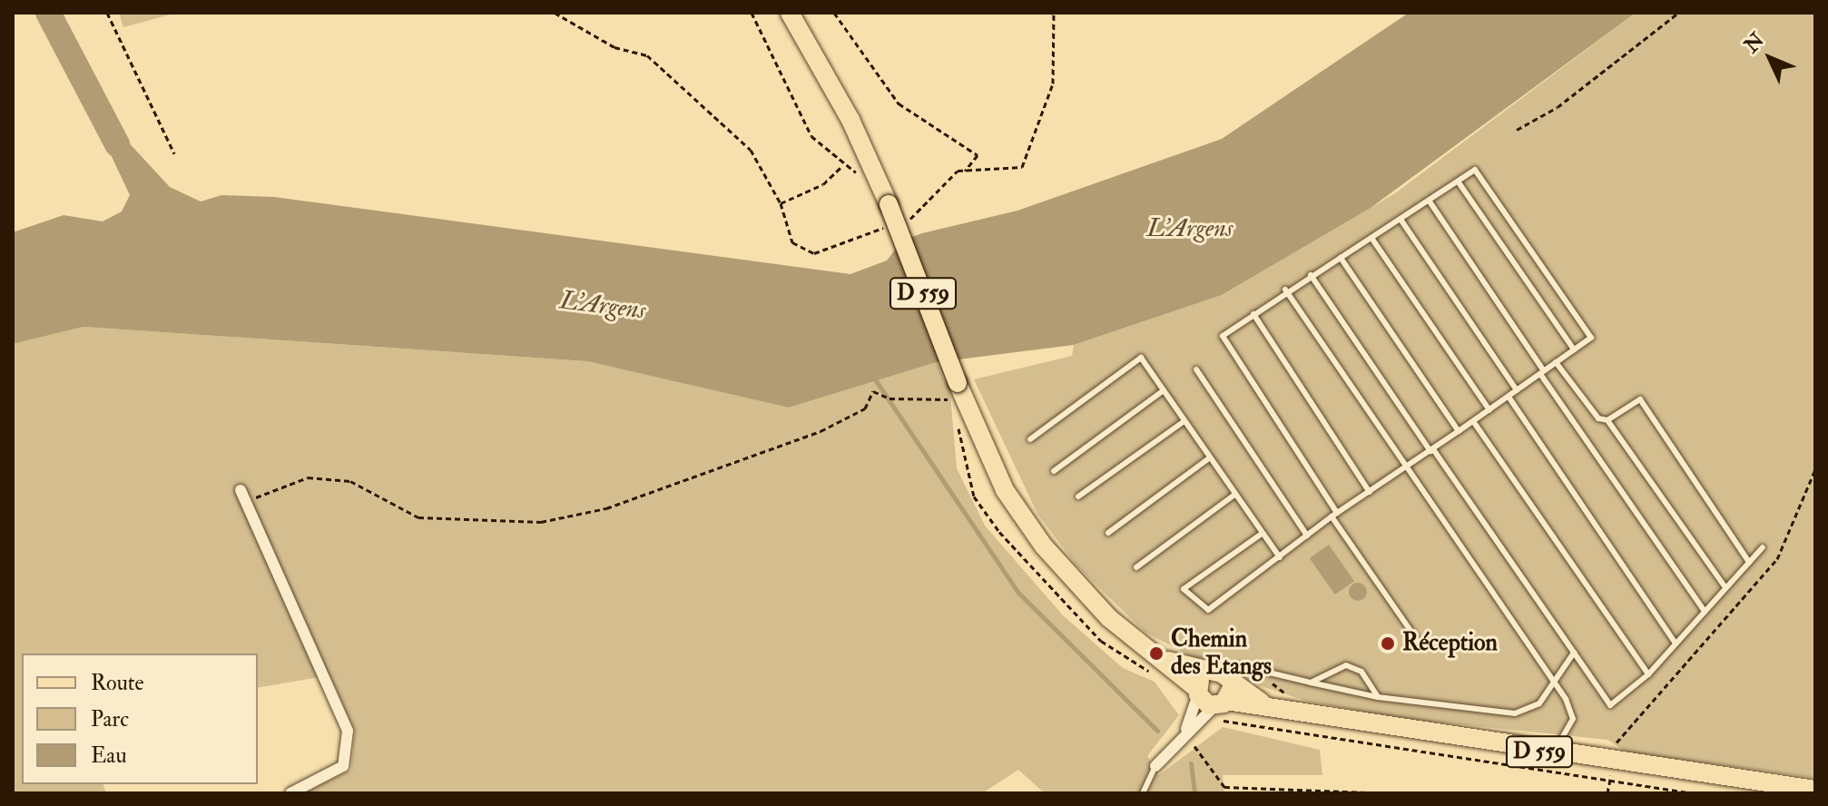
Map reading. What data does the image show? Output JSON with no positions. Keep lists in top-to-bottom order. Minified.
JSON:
{"streets":{"main road":["D 559"]},"water":["L'Argens"],"places":["Réception","Chemin des Etangs"],"legend":["Route","Parc","Eau"],"north":"top left"}
